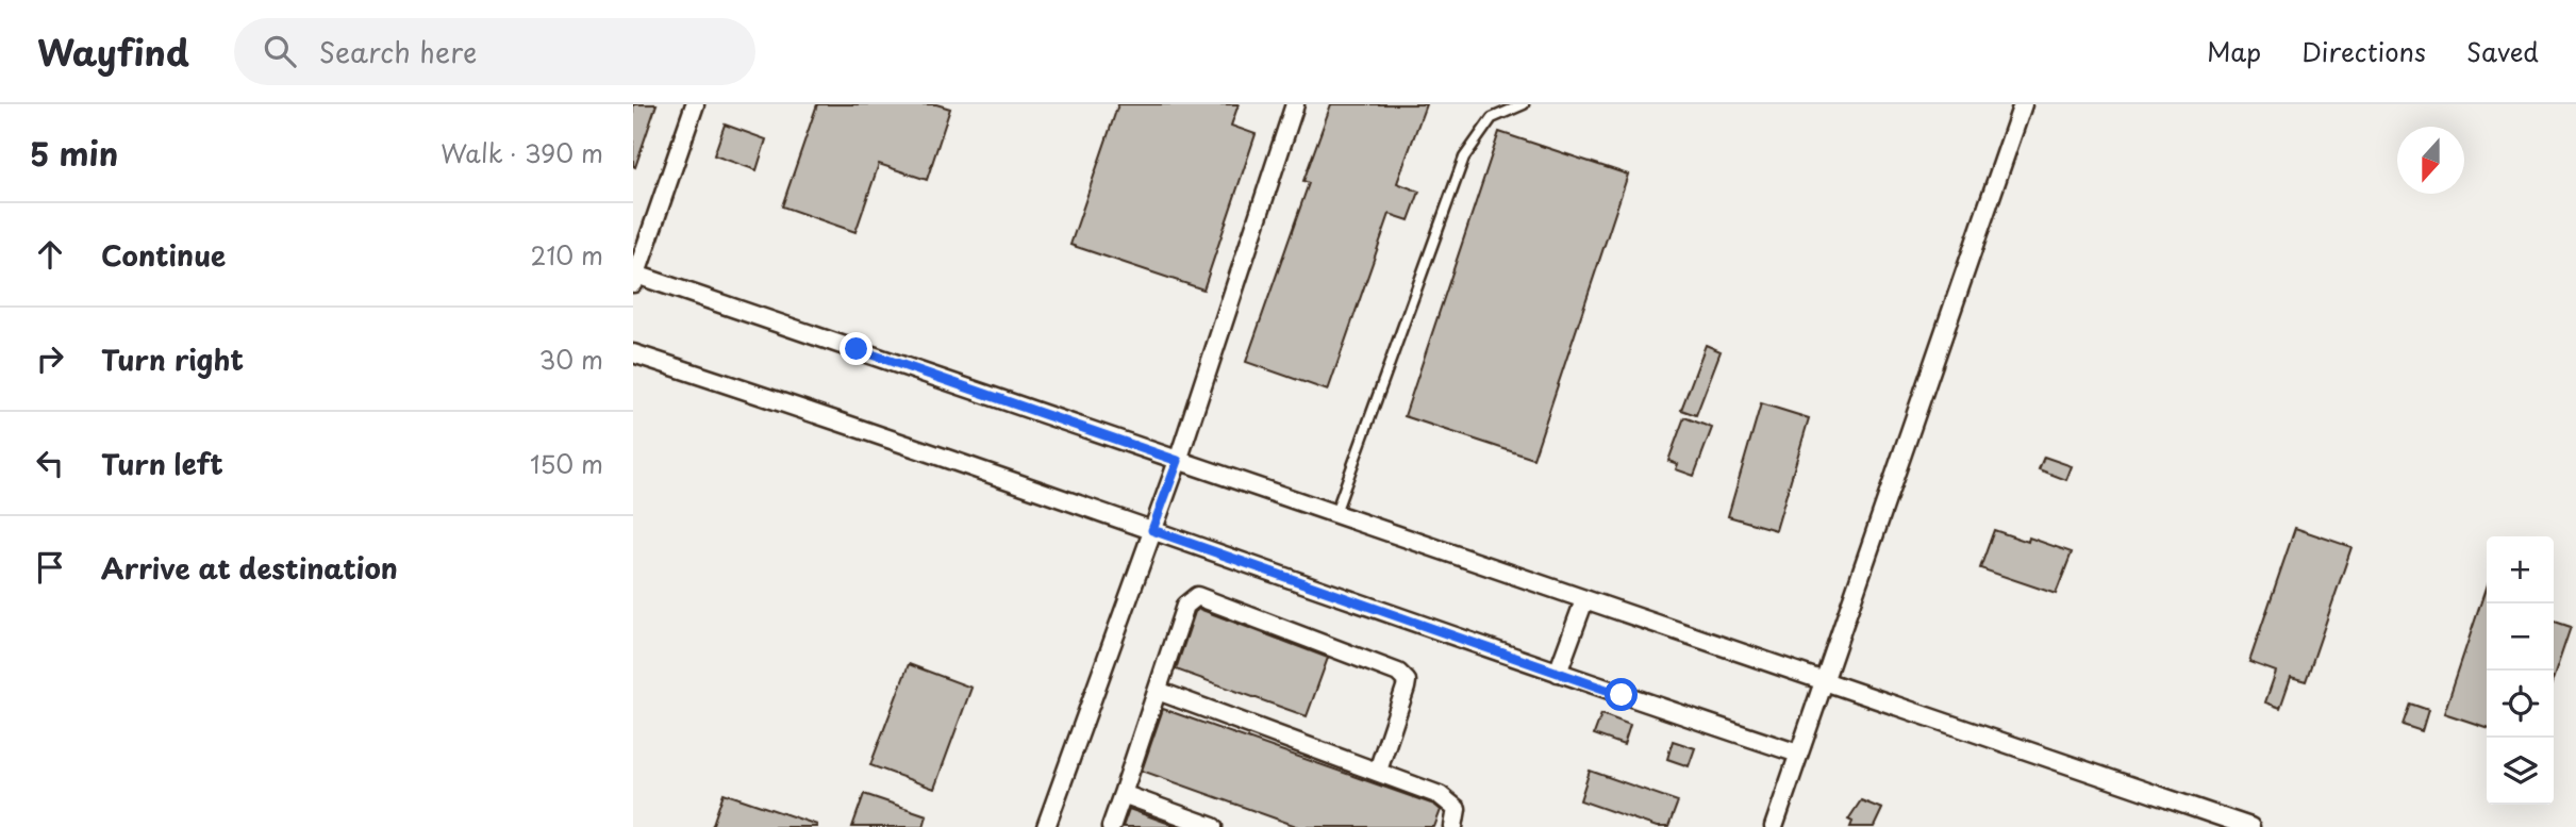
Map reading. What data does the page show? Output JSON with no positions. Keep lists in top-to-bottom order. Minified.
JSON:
{"north":"bottom","page":{"header":"Wayfind","search":"Search here","nav":["Map","Directions","Saved"],"heading":["5 min","Walk · 390 m"],"list":[["Continue","210 m"],["Turn right","30 m"],["Turn left","150 m"],"Arrive at destination"],"map_buttons":["+","−"]}}
